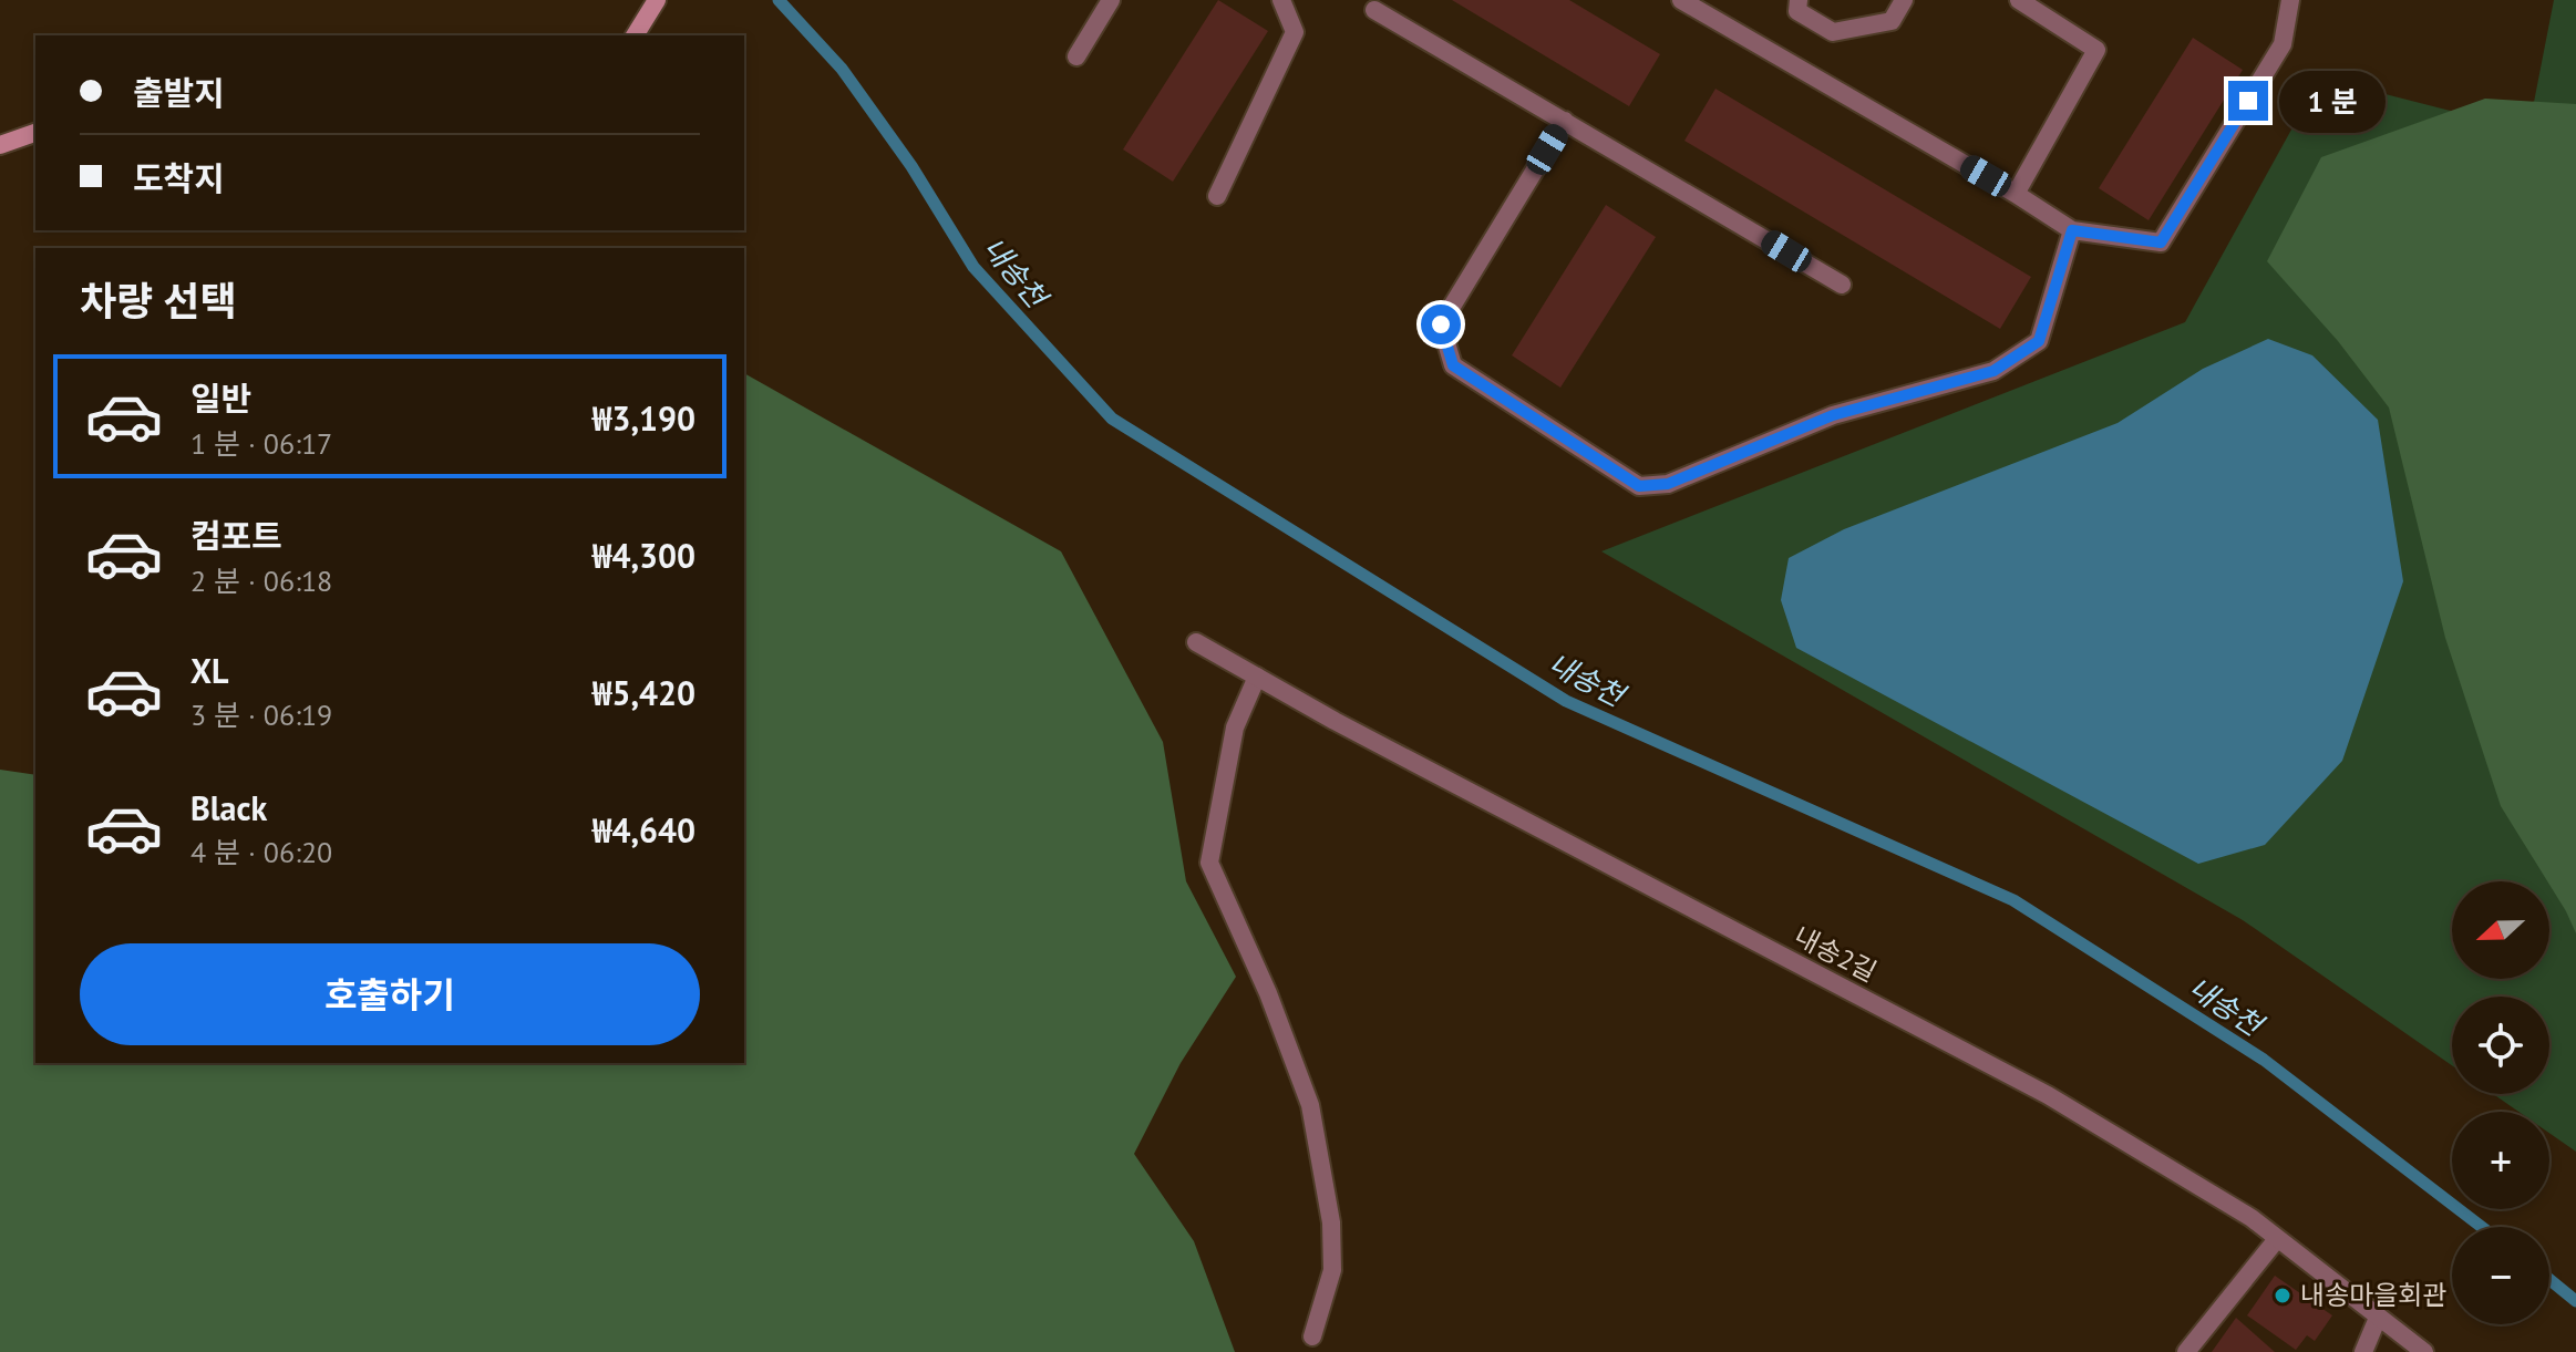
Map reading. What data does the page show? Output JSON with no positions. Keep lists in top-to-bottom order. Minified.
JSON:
{"streets":{"street":["내송2길"]},"water":["내송천"],"places":["내송마을회관"],"north":"left","page":{"banner":["출발지","도착지"],"bubble":"1 분","heading":"차량 선택","list":[{"name":"일반","note":"1 분 · 06:17","value":"₩3,190"},{"name":"컴포트","note":"2 분 · 06:18","value":"₩4,300"},{"name":"XL","note":"3 분 · 06:19","value":"₩5,420"},{"name":"Black","note":"4 분 · 06:20","value":"₩4,640"}],"map_buttons":["+","−"],"buttons":"호출하기"}}
